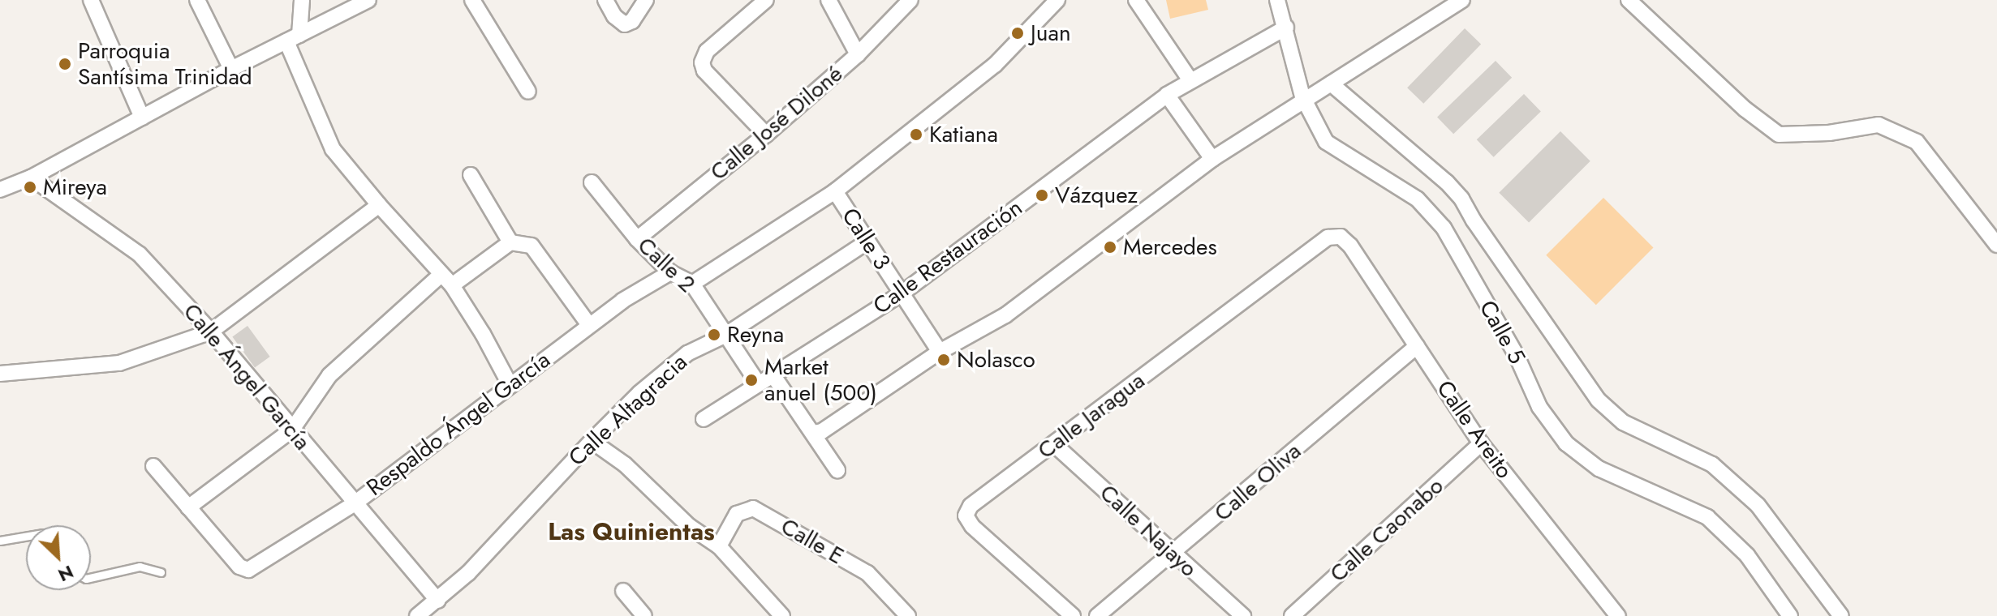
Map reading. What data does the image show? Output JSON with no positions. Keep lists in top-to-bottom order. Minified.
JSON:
{"streets":{"street":["Calle José Diloné","Calle 3","Calle Restauración","Calle 2","Calle 5","Calle Ángel García","Calle Altagracia","Calle Jaragua","Respaldo Ángel García","Calle Areito","Calle Oliva","Calle Caonabo","Calle Najayo","Calle E"]},"crossings":[["Calle José Diloné","Calle 2"],["Calle 3","Calle Restauración"],["Calle 3","Calle Altagracia"],["Calle Restauración","Calle 2"],["Calle Restauración","Calle 5"],["Calle 2","Calle Altagracia"],["Calle 2","Respaldo Ángel García"],["Calle Ángel García","Calle Altagracia"],["Calle Ángel García","Respaldo Ángel García"],["Calle Jaragua","Calle Areito"],["Calle Jaragua","Calle Najayo"],["Calle Areito","Calle Oliva"],["Calle Areito","Calle Caonabo"],["Calle Oliva","Calle Najayo"]],"districts":["Las Quinientas"],"places":["Juan","Parroquia Santísima Trinidad","Katiana","Mireya","Vázquez","Mercedes","Reyna","Nolasco","Market anuel (500)"],"north":"bottom right"}
